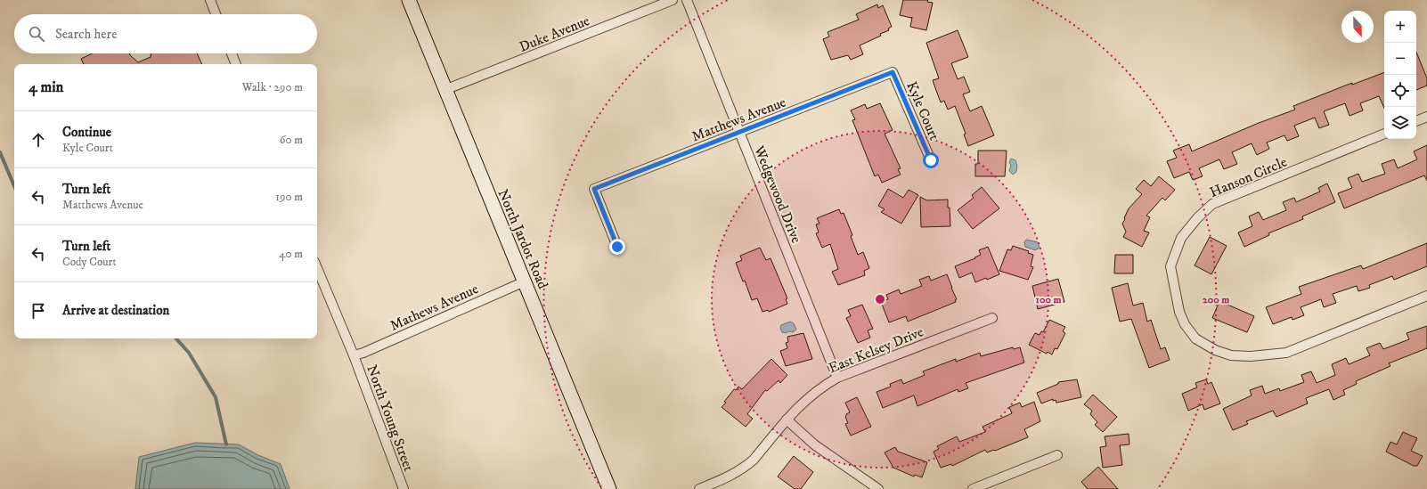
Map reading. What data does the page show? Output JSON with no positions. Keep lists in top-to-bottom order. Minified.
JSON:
{"streets":{"main road":["North Jardot Road"],"street":["Duke Avenue","Kyle Court","Matthews Avenue","Hanson Circle","Wedgewood Drive","Mathews Avenue","East Kelsey Drive","North Young Street"]},"crossings":[["Duke Avenue","North Jardot Road"],["Kyle Court","Matthews Avenue"],["Matthews Avenue","Wedgewood Drive"],["Wedgewood Drive","East Kelsey Drive"],["North Jardot Road","Mathews Avenue"],["Mathews Avenue","North Young Street"]],"north":"bottom","page":{"map_buttons":["+","−"],"search":"Search here","heading":["4 min","Walk · 290 m"],"list":[["Continue","Kyle Court","60 m"],["Turn left","Matthews Avenue","190 m"],["Turn left","Cody Court","40 m"],"Arrive at destination"]},"rings":["100 m","200 m"]}
